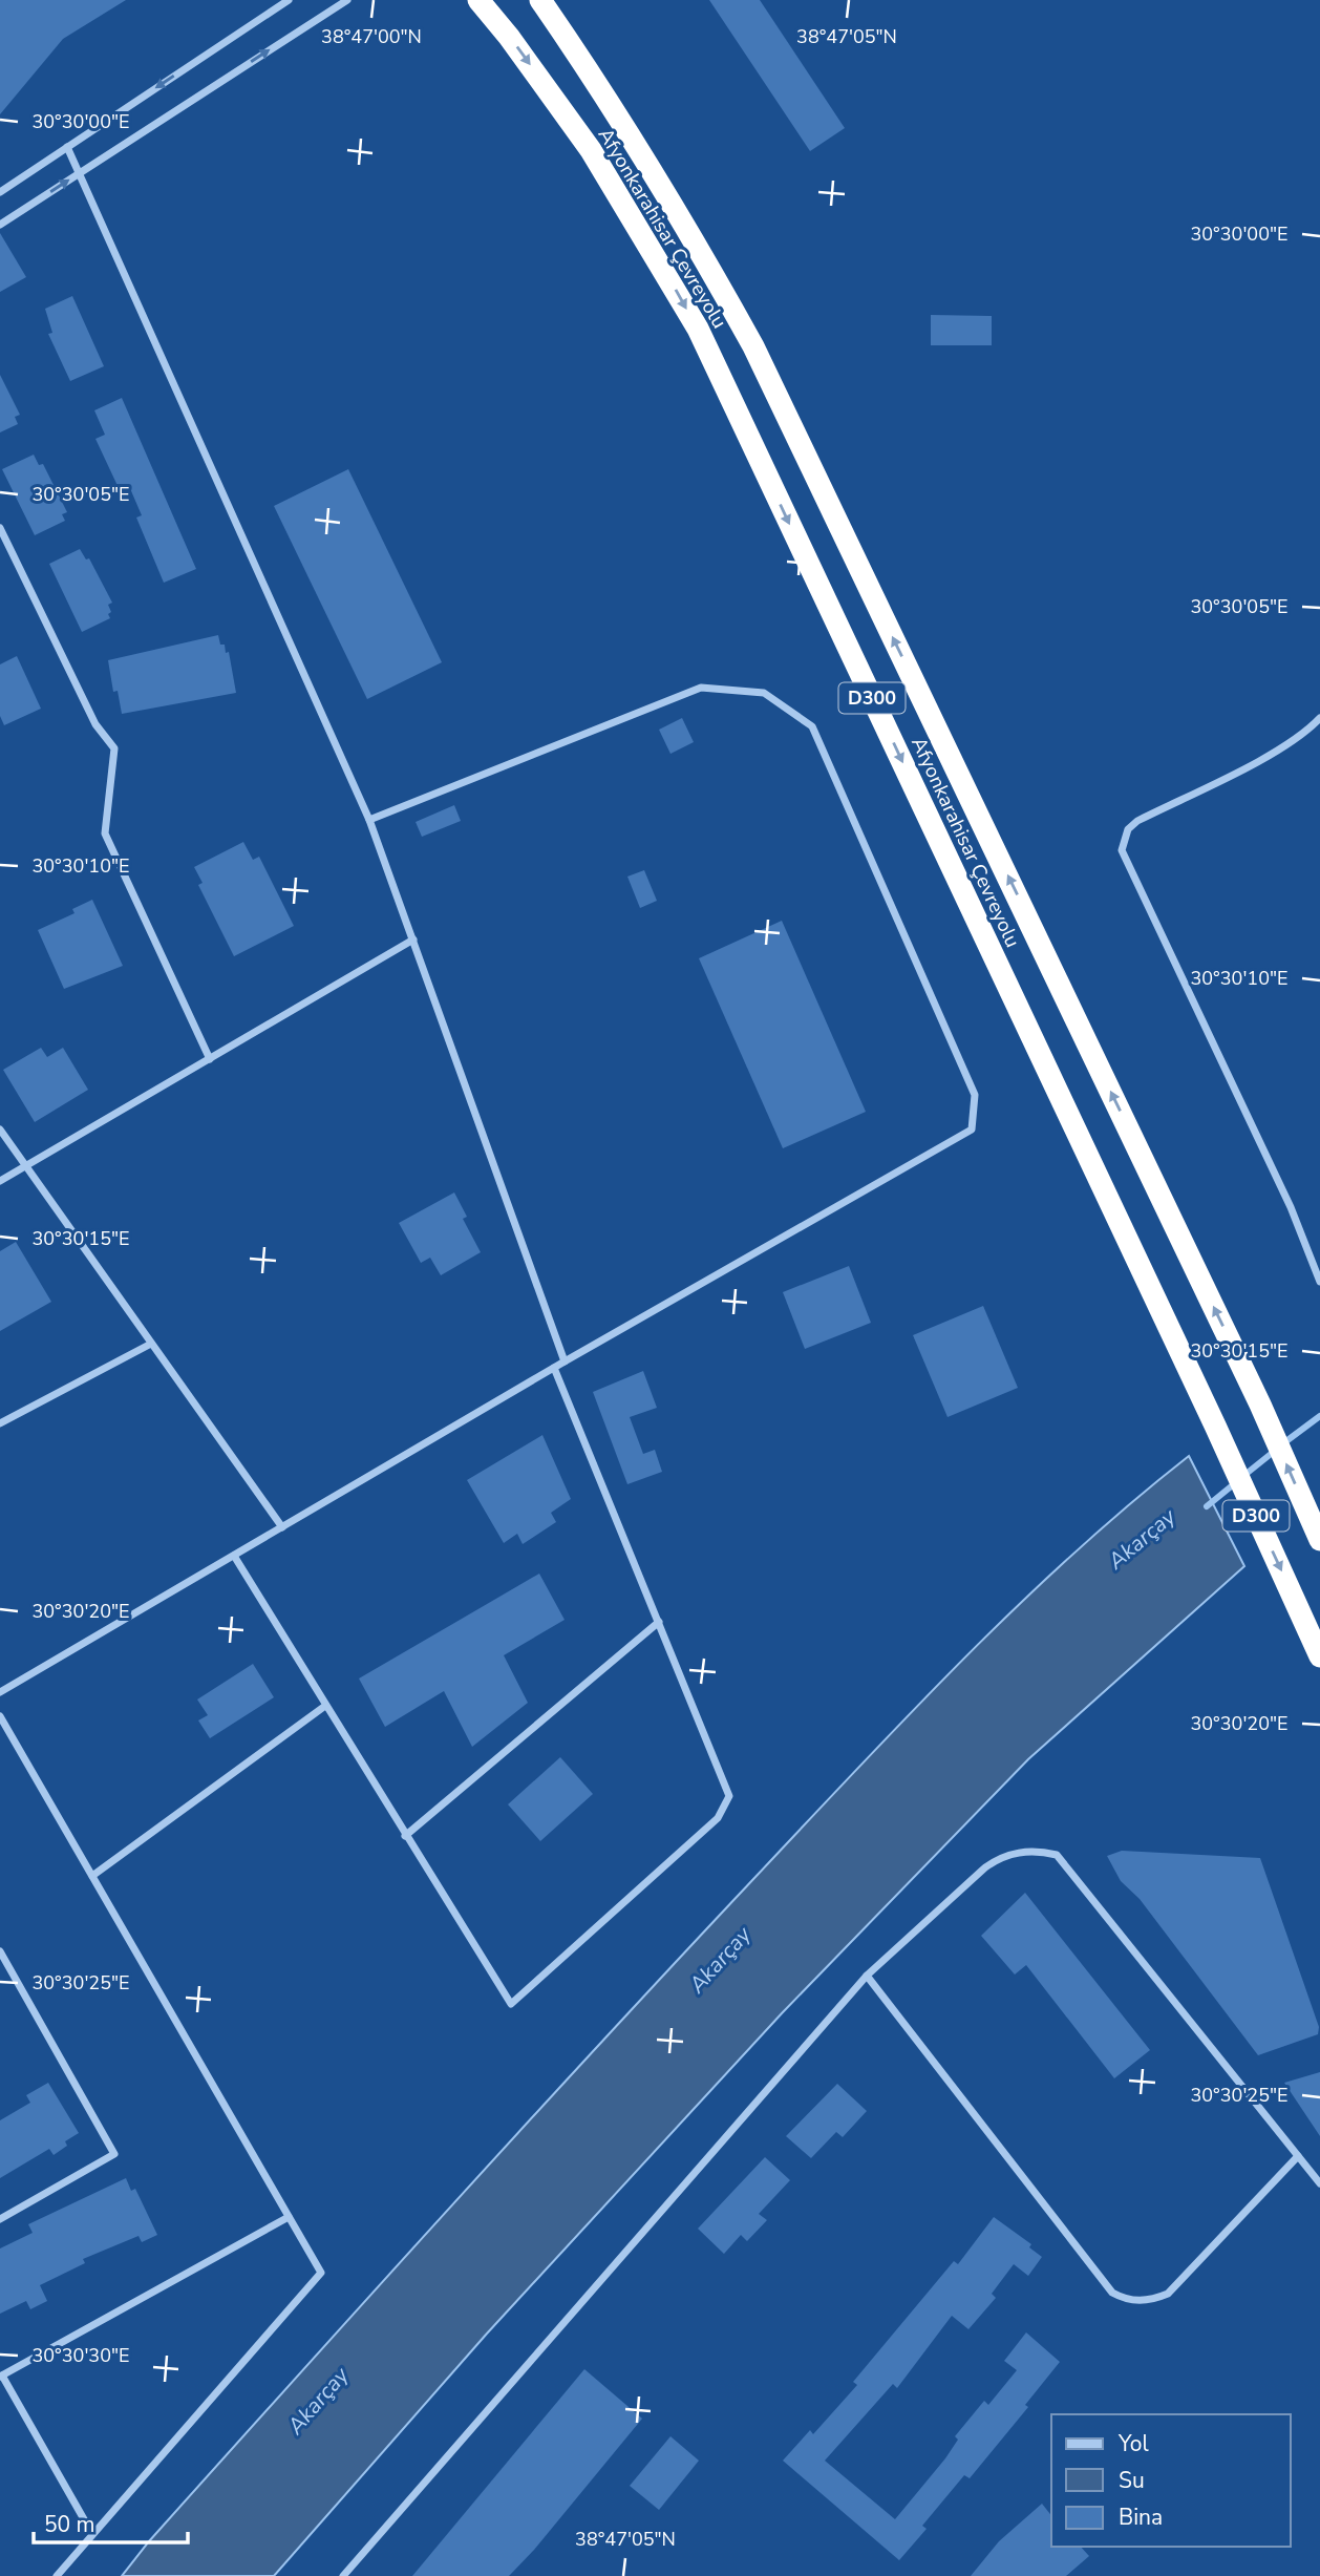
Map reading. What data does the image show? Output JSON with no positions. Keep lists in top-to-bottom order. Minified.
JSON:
{"streets":{"highway":["Afyonkarahisar Çevreyolu","D300"]},"water":["Akarçay"],"legend":["Yol","Su","Bina"],"scale_bar":"50 m","coordinates":["38°47'00\"N","38°47'05\"N","30°30'00\"E","30°30'05\"E","30°30'10\"E","30°30'15\"E","30°30'20\"E","30°30'25\"E","30°30'30\"E"]}
